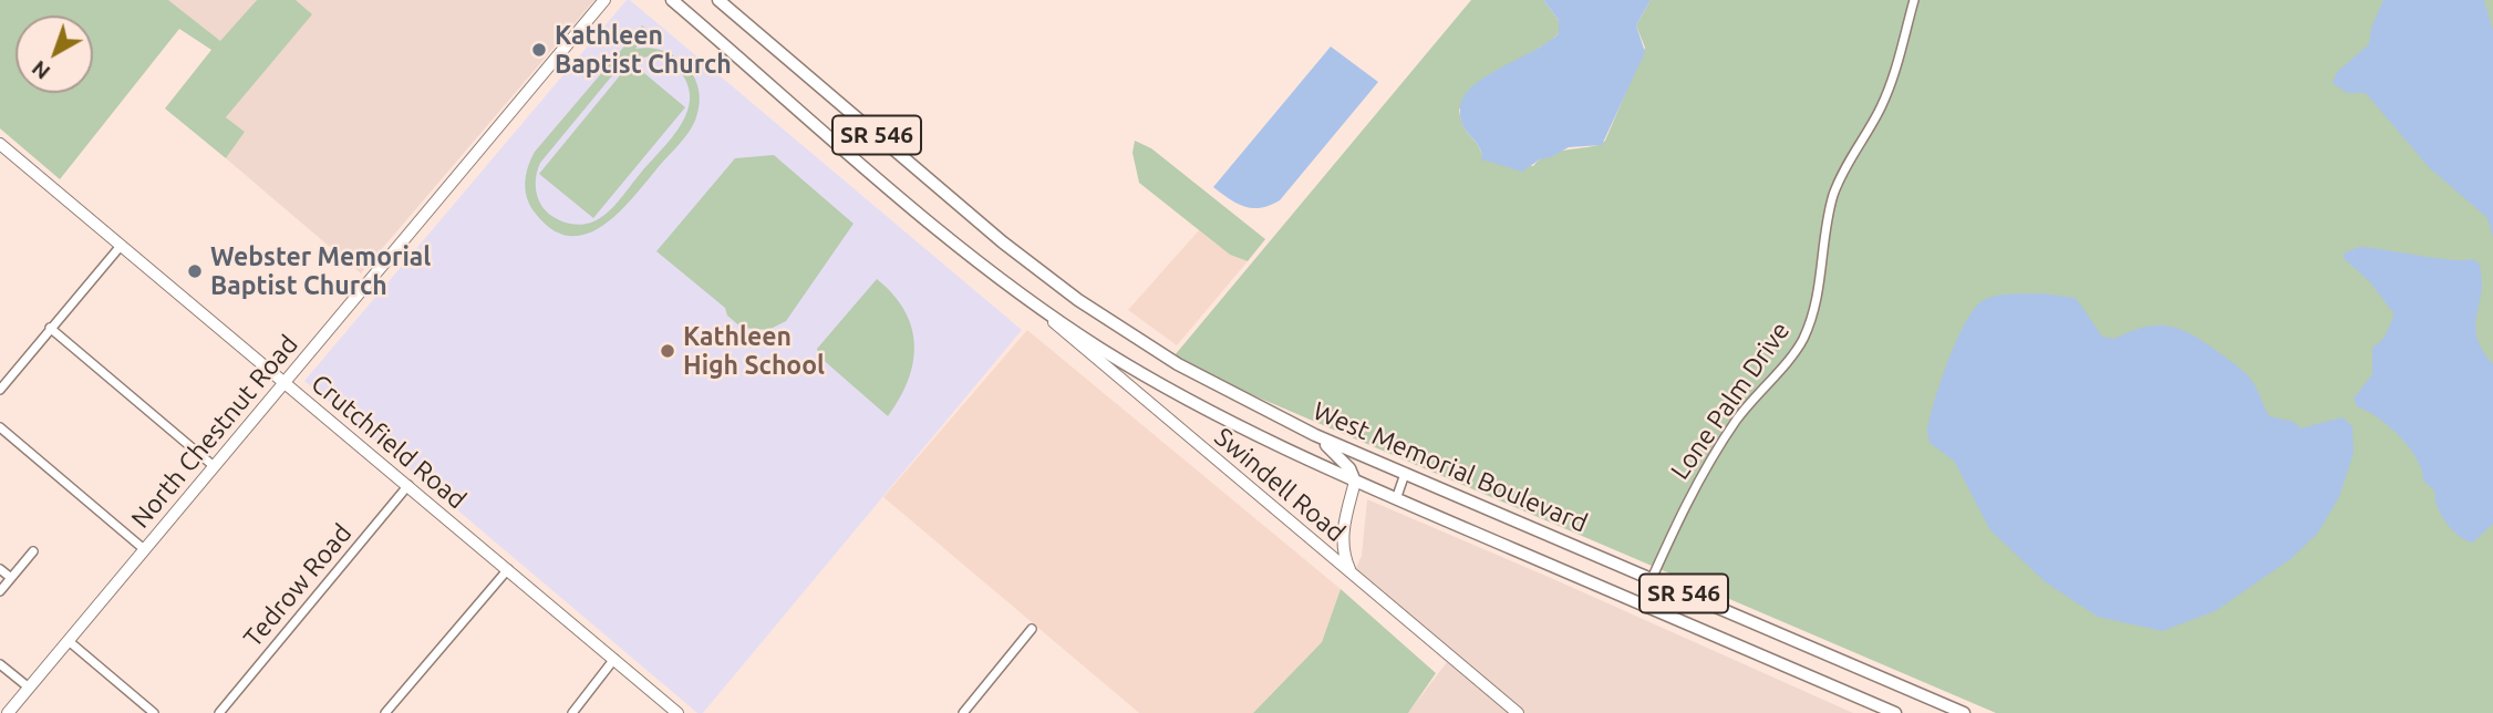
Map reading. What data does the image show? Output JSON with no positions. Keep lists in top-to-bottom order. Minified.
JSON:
{"streets":{"main road":["SR 546","West Memorial Boulevard"],"street":["Lone Palm Drive","North Chestnut Road","Crutchfield Road","Swindell Road","Tedrow Road"]},"crossings":[["Lone Palm Drive","West Memorial Boulevard"],["North Chestnut Road","Crutchfield Road"],["Crutchfield Road","Tedrow Road"],["West Memorial Boulevard","Swindell Road"]],"places":["Kathleen Baptist Church","Webster Memorial Baptist Church","Kathleen High School"],"north":"bottom left"}
